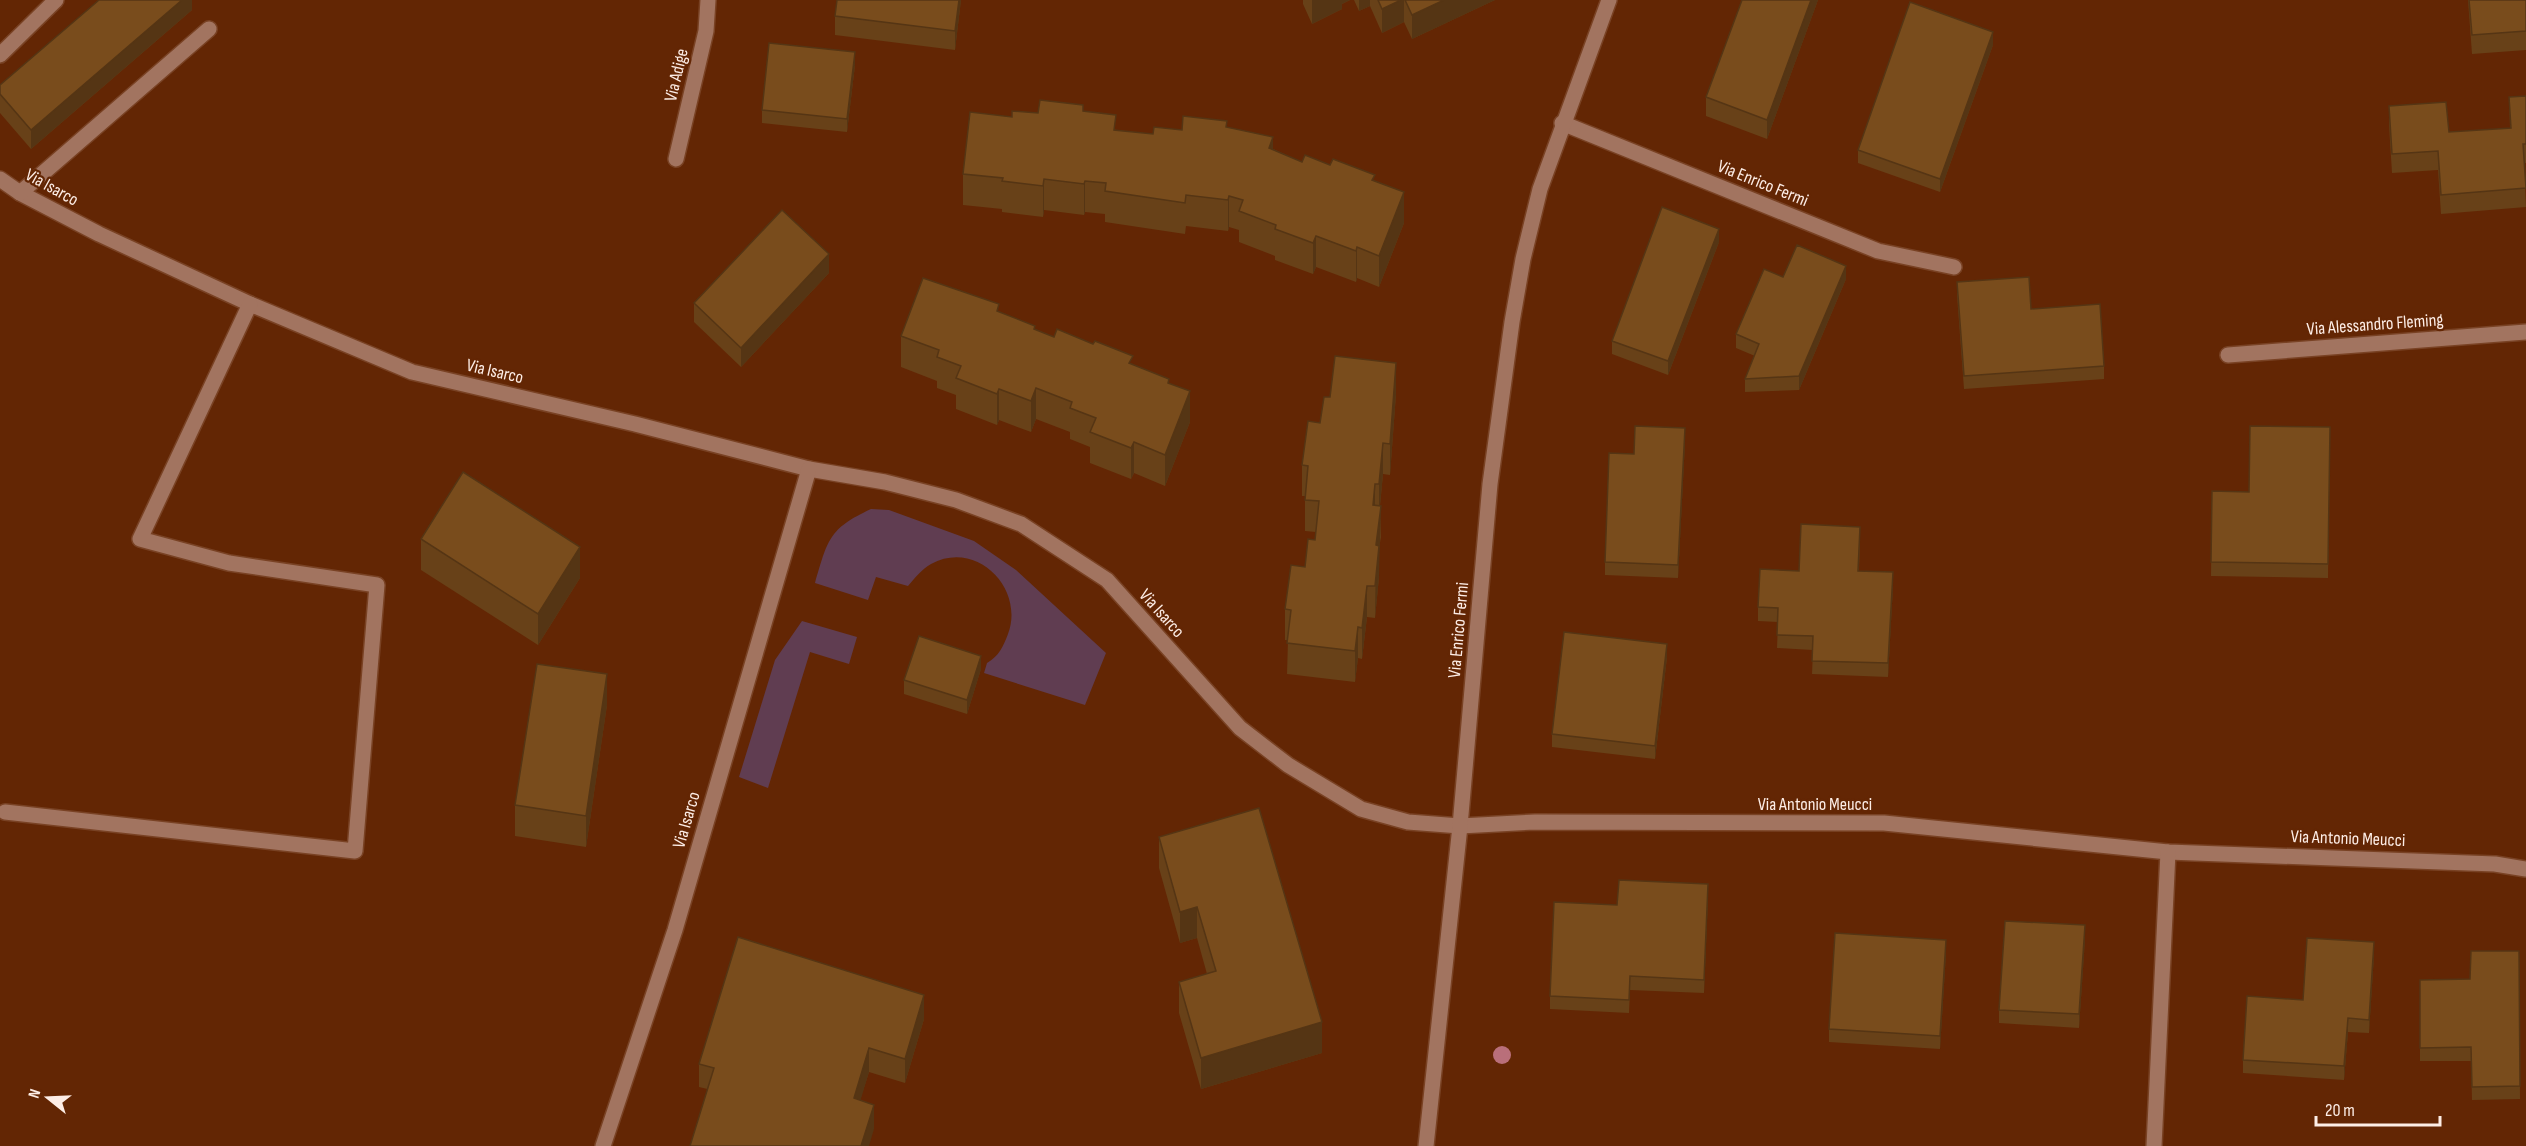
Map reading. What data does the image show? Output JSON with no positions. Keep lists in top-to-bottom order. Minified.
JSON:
{"streets":{"street":["Via Adige","Via Enrico Fermi","Via Isarco","Via Alessandro Fleming","Via Antonio Meucci"]},"crossings":[["Via Enrico Fermi","Via Isarco"],["Via Enrico Fermi","Via Antonio Meucci"],["Via Isarco","Via Antonio Meucci"]],"scale_bar":"20 m","north":"left"}
